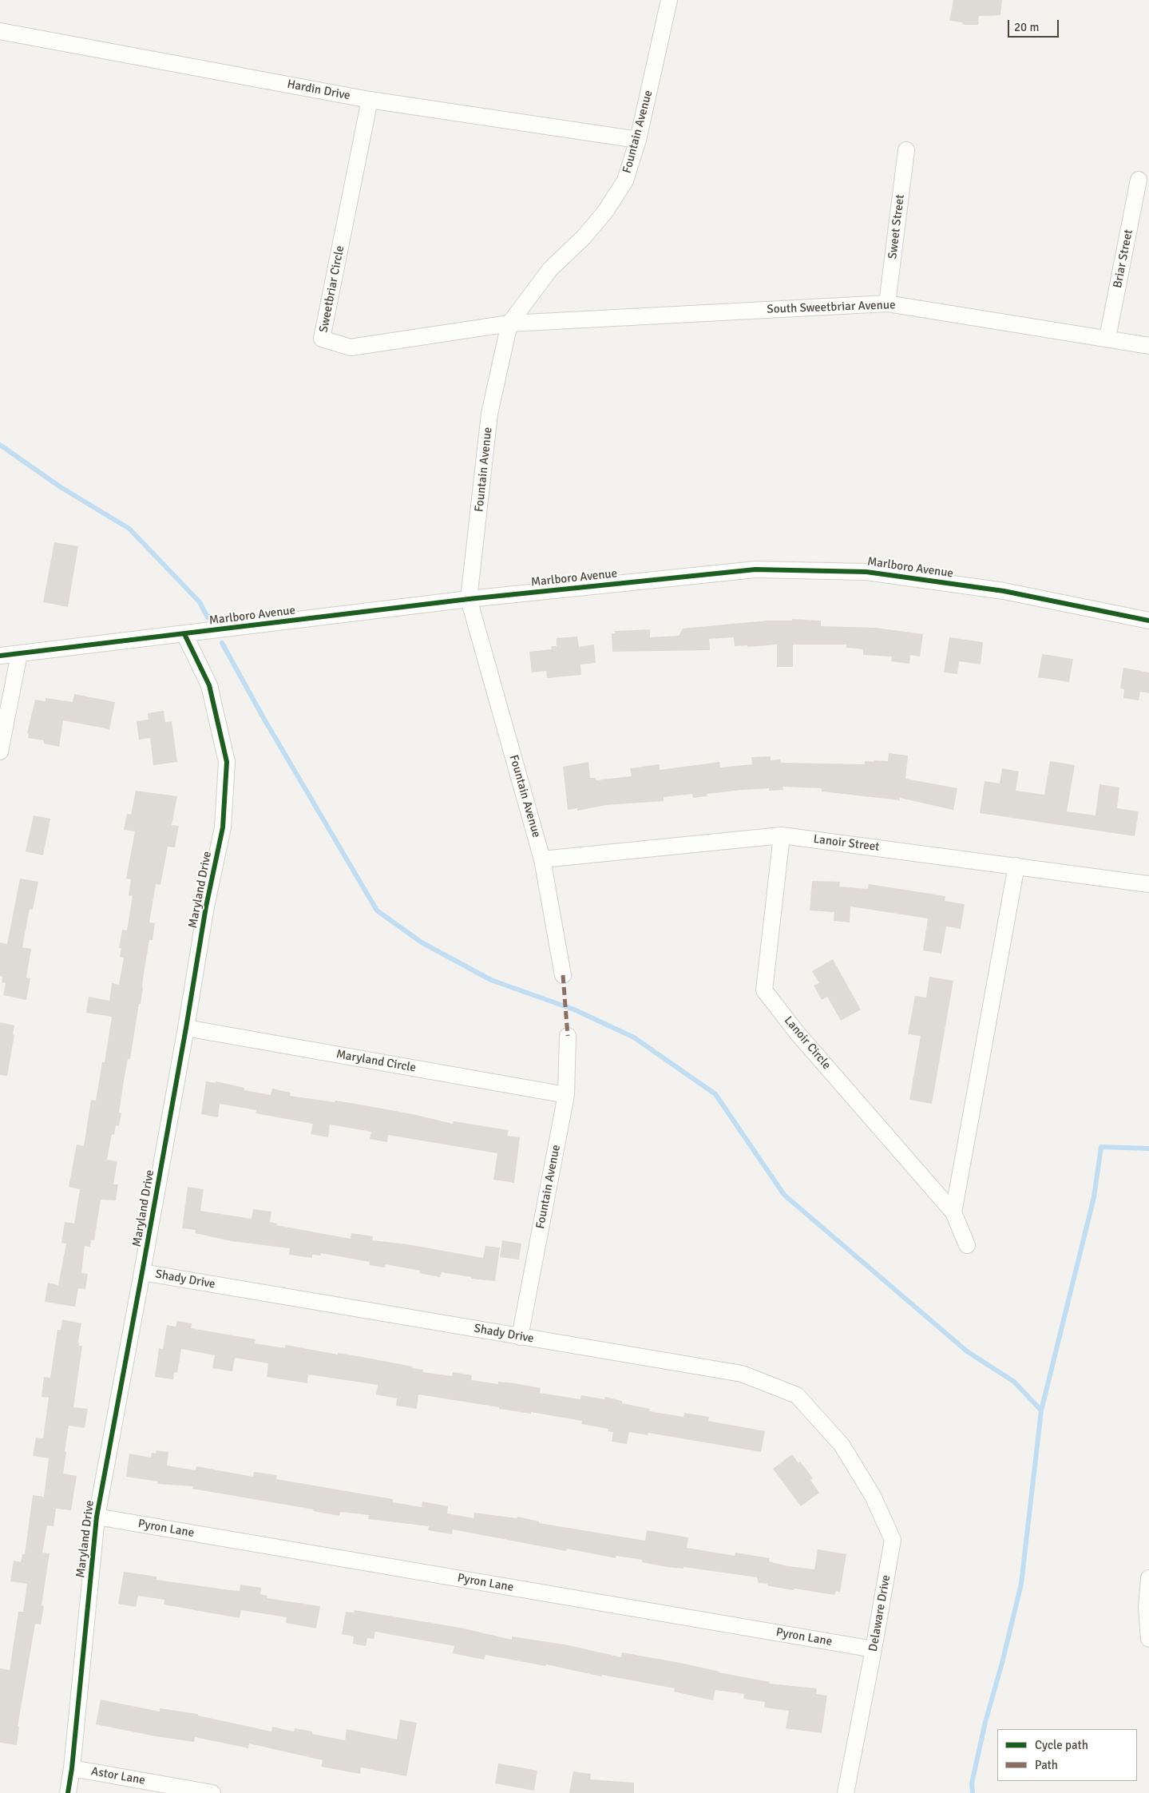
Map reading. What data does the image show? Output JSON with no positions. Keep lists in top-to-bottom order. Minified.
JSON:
{"streets":{"street":["Hardin Drive","Fountain Avenue","Sweet Street","Briar Street","Sweetbriar Circle","South Sweetbriar Avenue","Marlboro Avenue","Lanoir Street","Maryland Drive","Lanoir Circle","Maryland Circle","Shady Drive","Pyron Lane","Delaware Drive","Astor Lane"]},"crossings":[["Hardin Drive","Fountain Avenue"],["Hardin Drive","Sweetbriar Circle"],["Fountain Avenue","Sweetbriar Circle"],["Fountain Avenue","South Sweetbriar Avenue"],["Fountain Avenue","Marlboro Avenue"],["Fountain Avenue","Lanoir Street"],["Fountain Avenue","Maryland Circle"],["Fountain Avenue","Shady Drive"],["Sweet Street","South Sweetbriar Avenue"],["Briar Street","South Sweetbriar Avenue"],["Sweetbriar Circle","South Sweetbriar Avenue"],["Marlboro Avenue","Maryland Drive"],["Lanoir Street","Lanoir Circle"],["Maryland Drive","Maryland Circle"],["Maryland Drive","Shady Drive"],["Maryland Drive","Pyron Lane"],["Maryland Drive","Astor Lane"],["Shady Drive","Delaware Drive"],["Pyron Lane","Delaware Drive"]],"legend":["Cycle path","Path"],"scale_bar":"20 m"}
